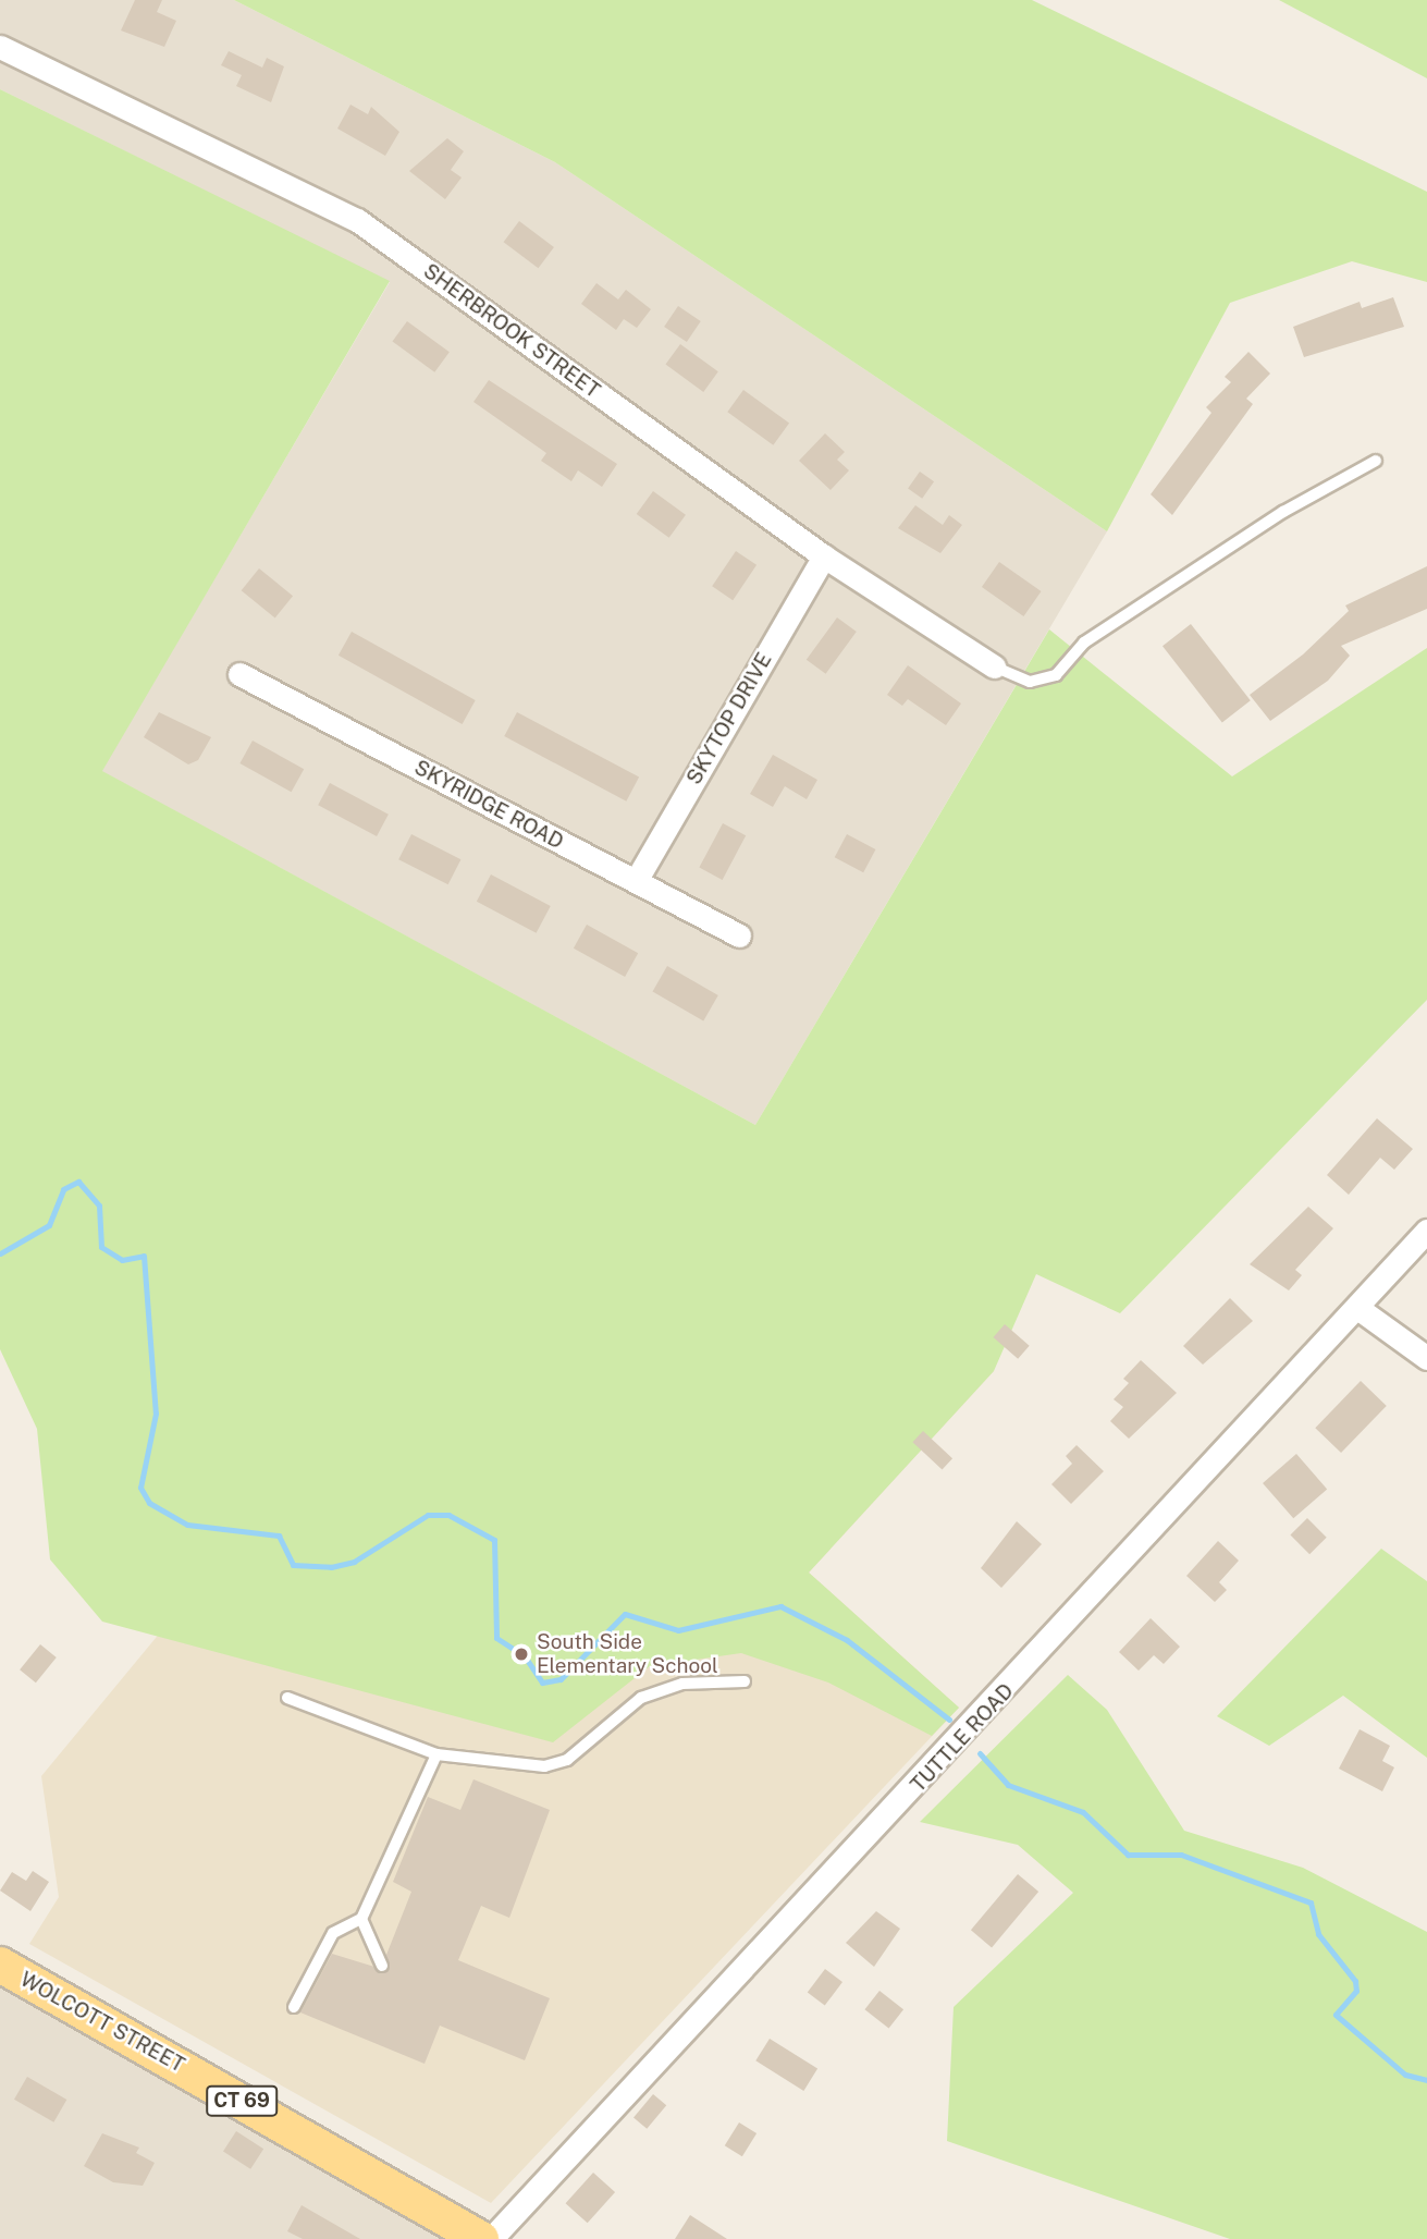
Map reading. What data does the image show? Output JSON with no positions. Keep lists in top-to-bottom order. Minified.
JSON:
{"streets":{"main road":["WOLCOTT STREET","CT 69"],"street":["SHERBROOK STREET","SKYTOP DRIVE","SKYRIDGE ROAD","TUTTLE ROAD"]},"crossings":[["SHERBROOK STREET","SKYTOP DRIVE"],["SKYTOP DRIVE","SKYRIDGE ROAD"]],"places":["South Side Elementary School"]}
